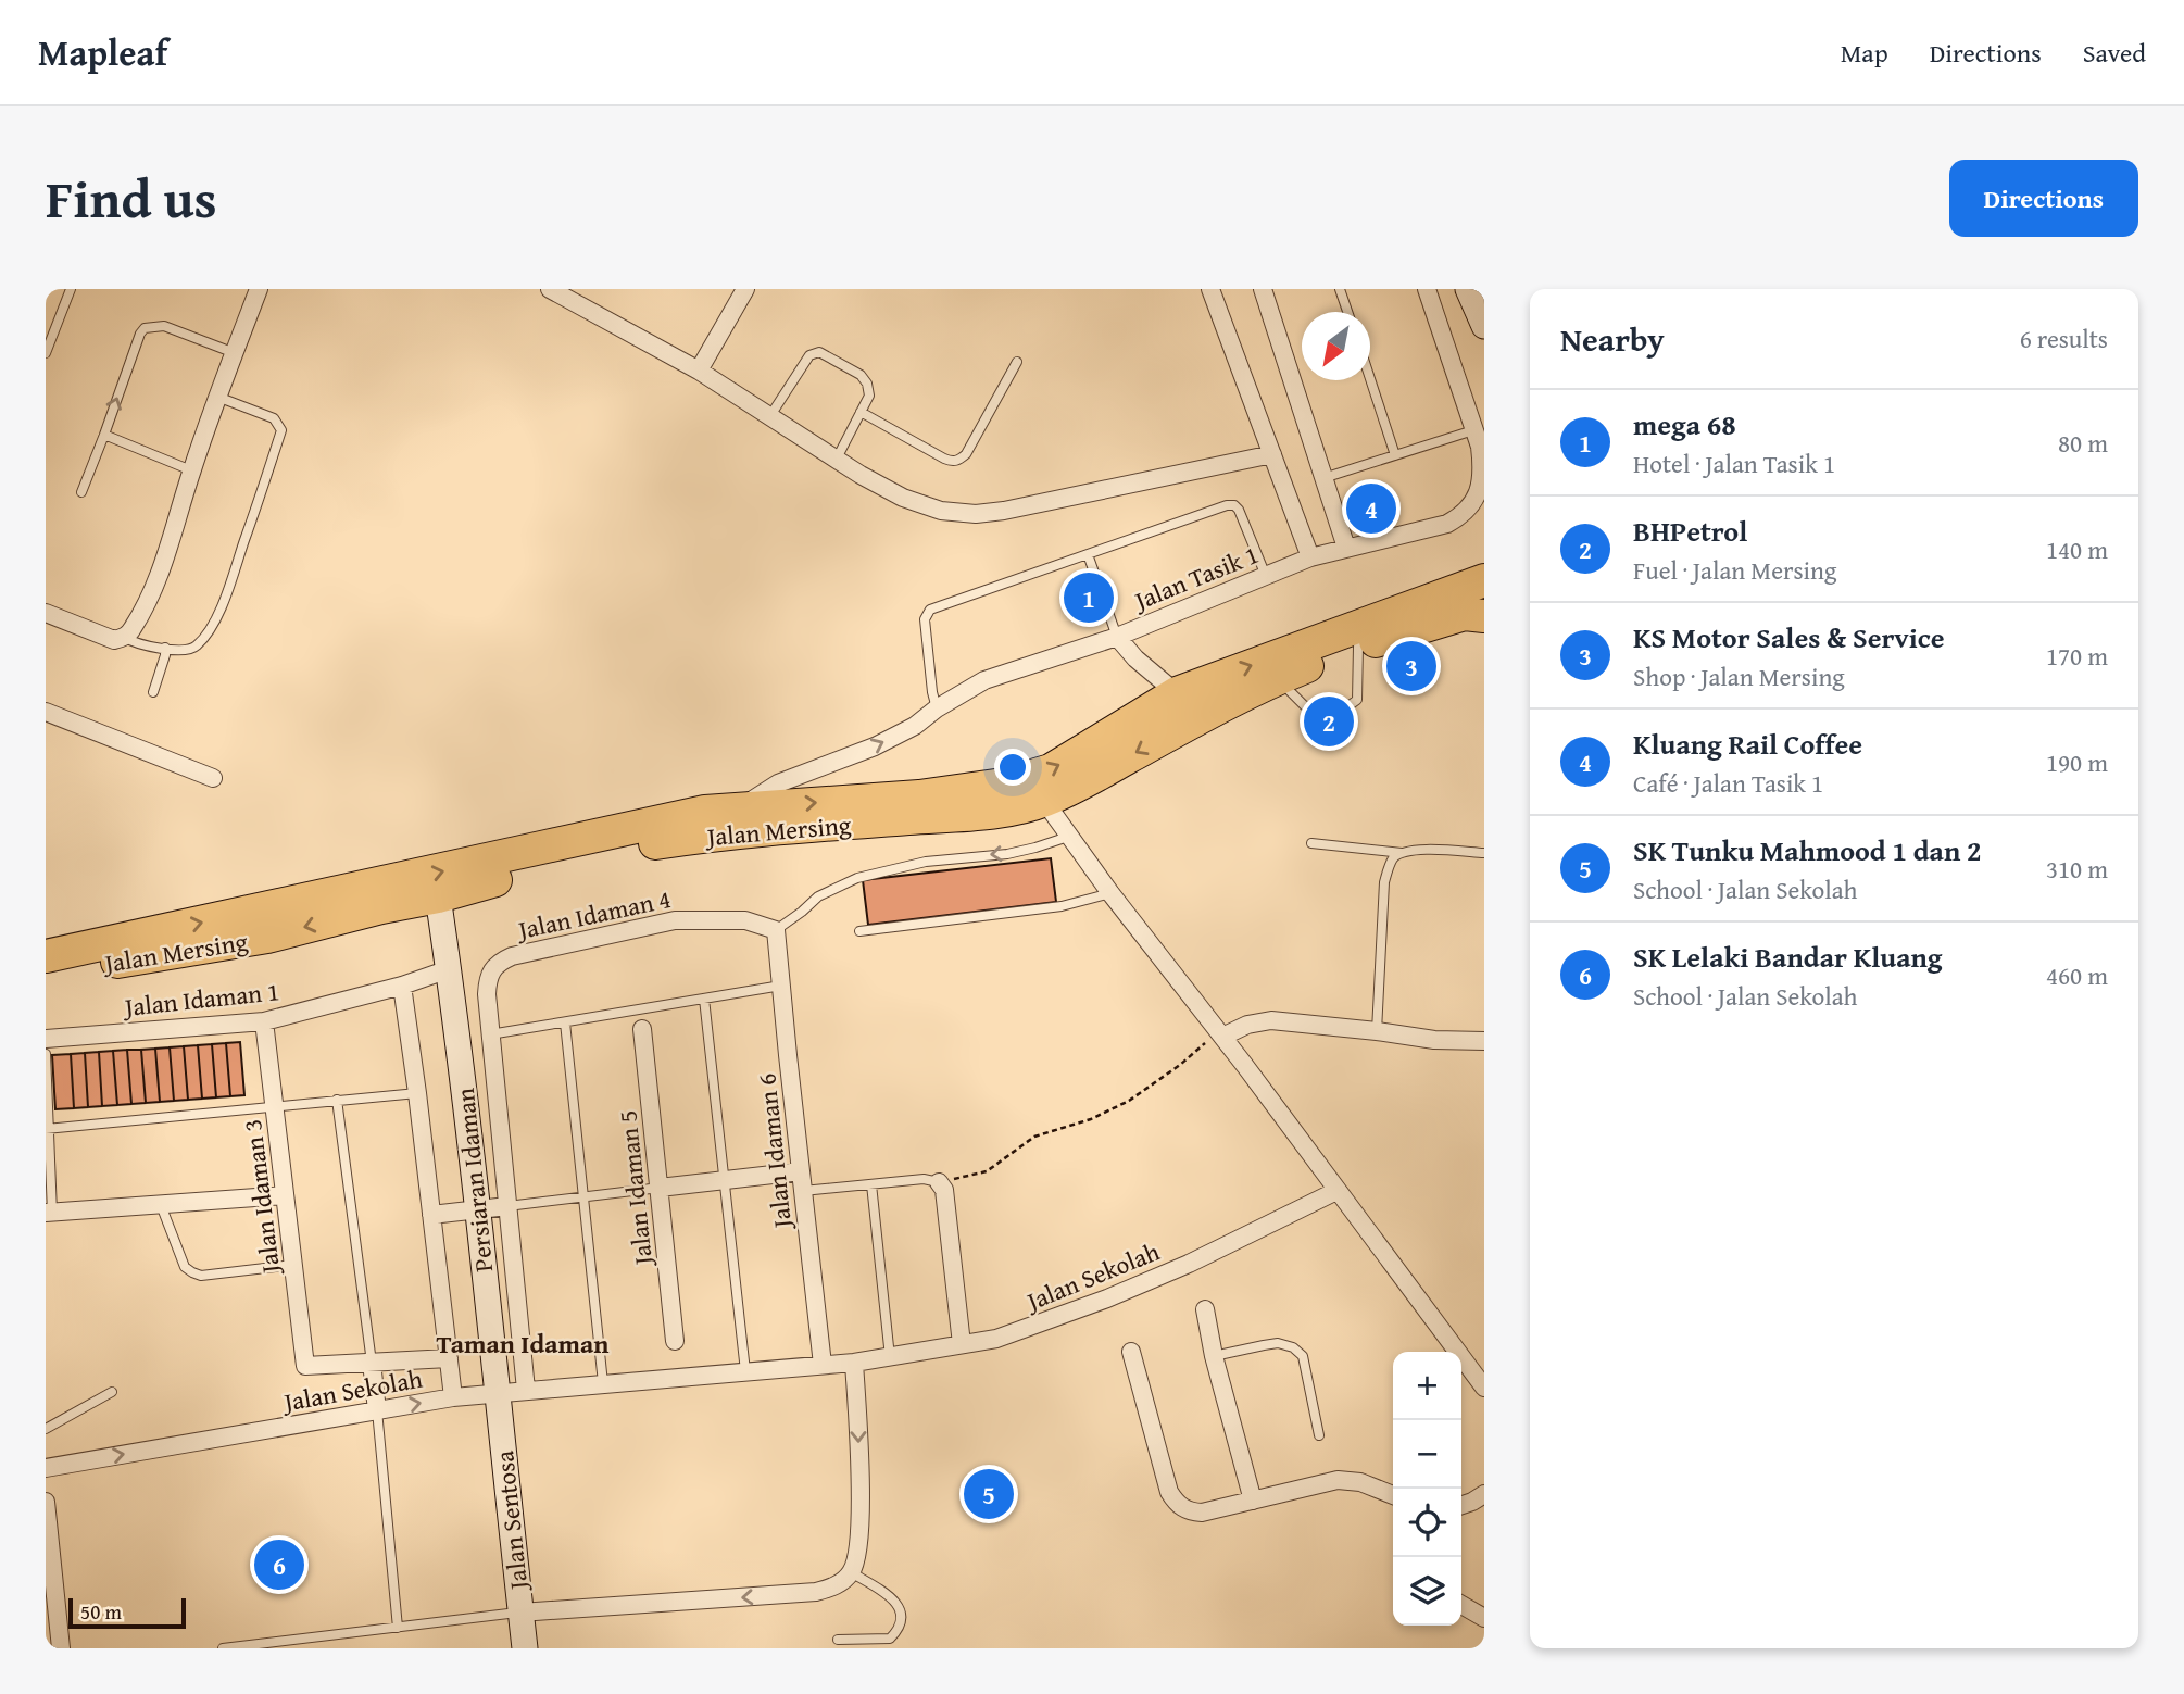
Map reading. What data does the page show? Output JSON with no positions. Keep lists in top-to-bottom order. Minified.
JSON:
{"streets":{"highway":["Jalan Mersing"],"street":["Jalan Tasik 1","Jalan Idaman 4","Jalan Idaman 1","Jalan Idaman 6","Persiaran Idaman","Jalan Idaman 5","Jalan Idaman 3","Jalan Sekolah","Jalan Sentosa"]},"crossings":[["Jalan Mersing","Persiaran Idaman"],["Jalan Idaman 4","Jalan Idaman 6"],["Jalan Idaman 1","Persiaran Idaman"],["Jalan Idaman 1","Jalan Idaman 3"],["Jalan Idaman 6","Jalan Sekolah"],["Persiaran Idaman","Jalan Sekolah"],["Persiaran Idaman","Jalan Sentosa"],["Jalan Sekolah","Jalan Sentosa"]],"districts":["Taman Idaman"],"scale_bar":"50 m","north":"bottom left","page":{"header":"Mapleaf","nav":["Map","Directions","Saved"],"title":"Find us","buttons":"Directions","heading":["Nearby","6 results"],"list":[{"mark":"1","name":"mega 68","note":"Hotel · Jalan Tasik 1","value":"80 m"},{"mark":"2","name":"BHPetrol","note":"Fuel · Jalan Mersing","value":"140 m"},{"mark":"3","name":"KS Motor Sales & Service","note":"Shop · Jalan Mersing","value":"170 m"},{"mark":"4","name":"Kluang Rail Coffee","note":"Café · Jalan Tasik 1","value":"190 m"},{"mark":"5","name":"SK Tunku Mahmood 1 dan 2","note":"School · Jalan Sekolah","value":"310 m"},{"mark":"6","name":"SK Lelaki Bandar Kluang","note":"School · Jalan Sekolah","value":"460 m"}],"pins":["4","1","3","2","5","6"],"map_buttons":["+","−"],"scale":"50 m"}}
